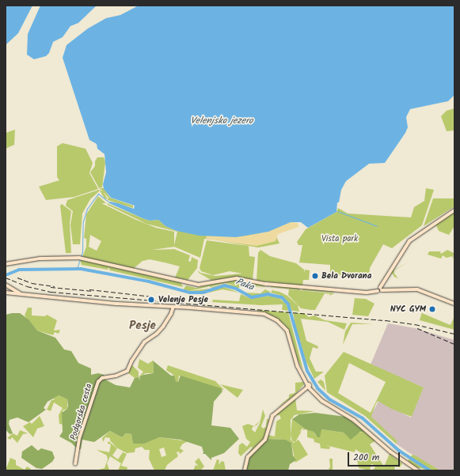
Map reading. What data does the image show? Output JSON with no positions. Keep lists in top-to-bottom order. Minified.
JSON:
{"streets":{"street":["Podgorska cesta"]},"districts":["Pesje"],"water":["Velenjsko jezero","Paka"],"parks":["Vista park"],"places":["Bela Dvorana","Velenje Pesje","NYC GYM"],"scale_bar":"200 m"}
